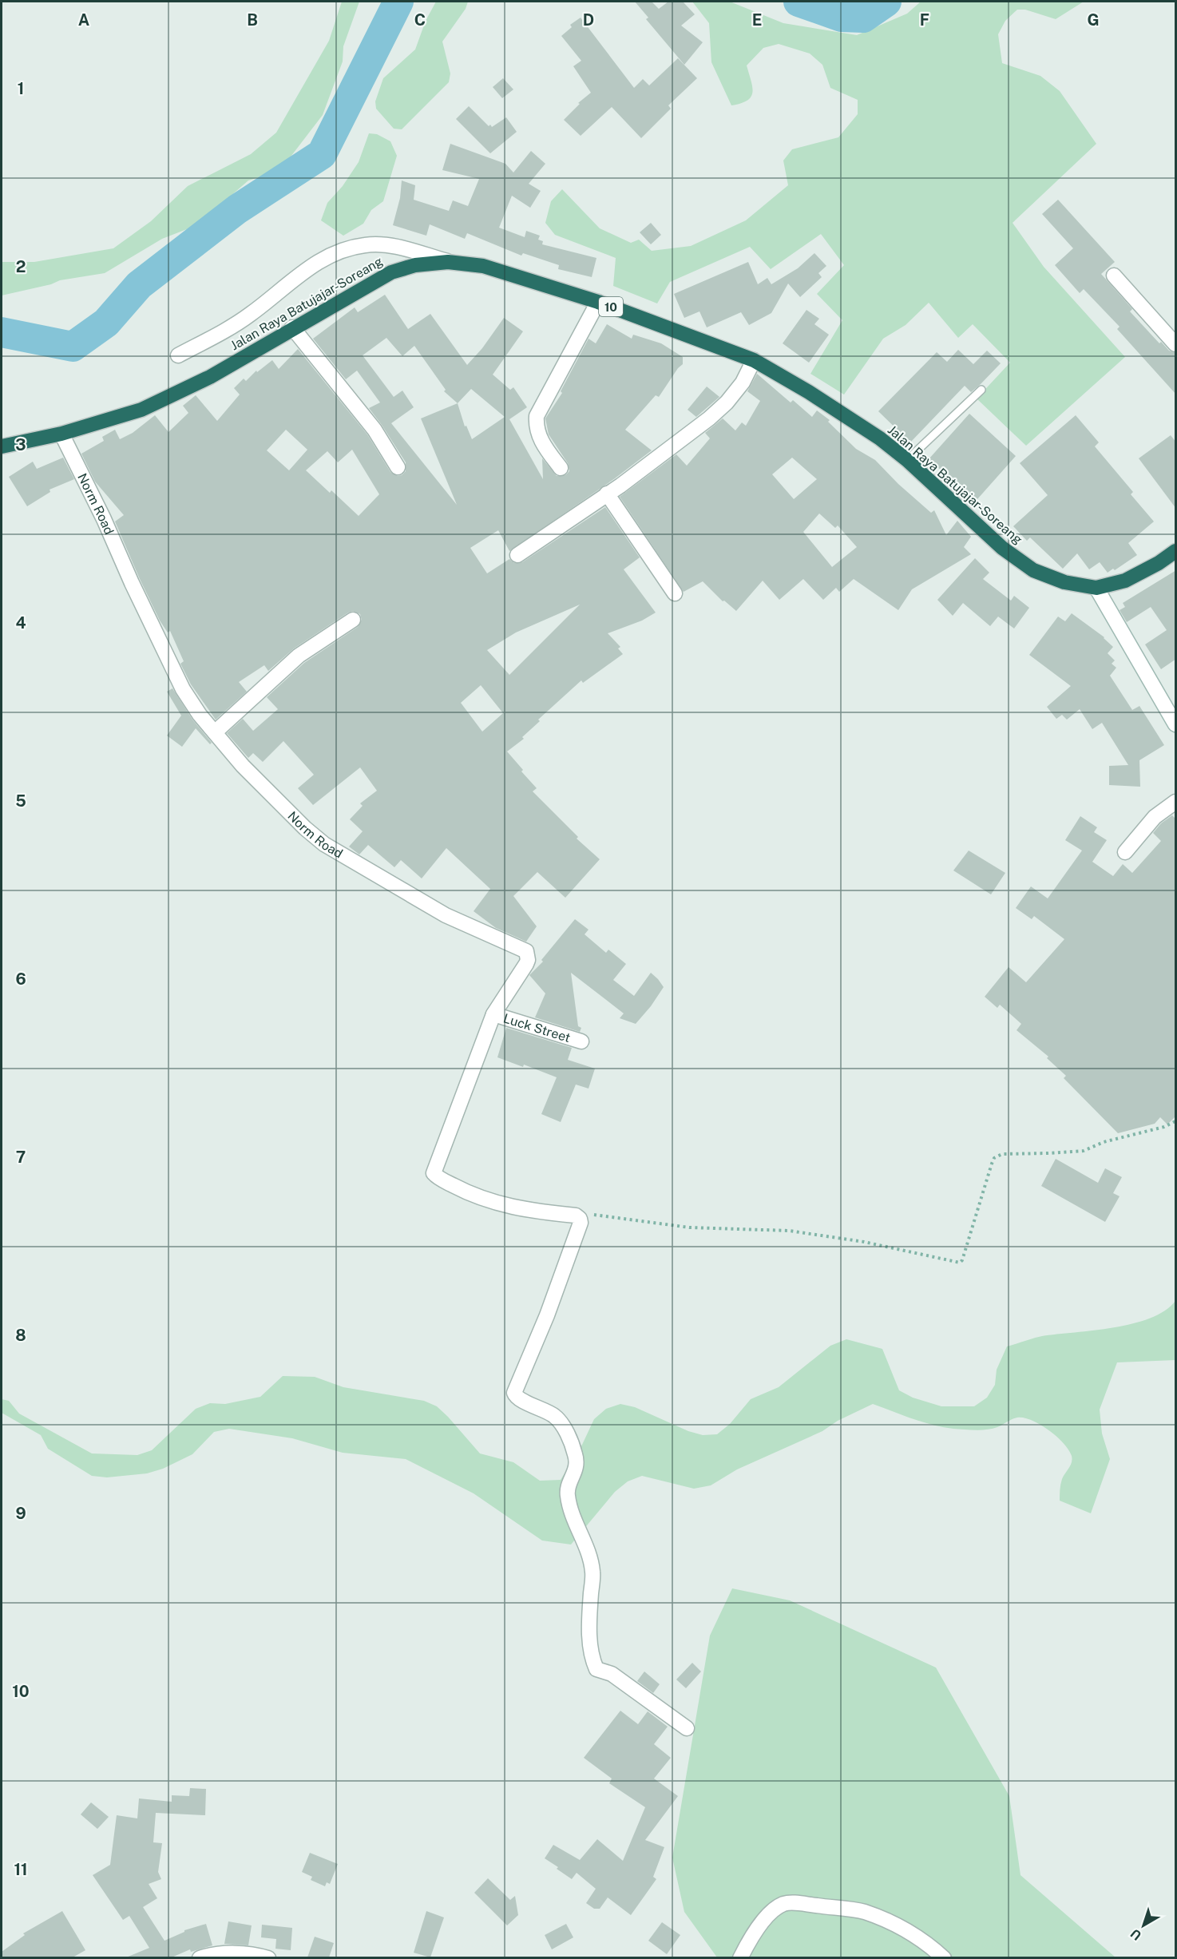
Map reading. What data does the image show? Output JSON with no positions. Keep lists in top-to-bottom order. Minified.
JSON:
{"streets":{"highway":["Jalan Raya Batujajar-Soreang","10"],"street":["Norm Road","Luck Street"]},"crossings":[["Jalan Raya Batujajar-Soreang","Norm Road"],["Norm Road","Luck Street"]],"north":"bottom left","grid":{"columns":["A","B","C","D","E","F","G"],"rows":["1","2","3","4","5","6","7","8","9","10","11"]}}
